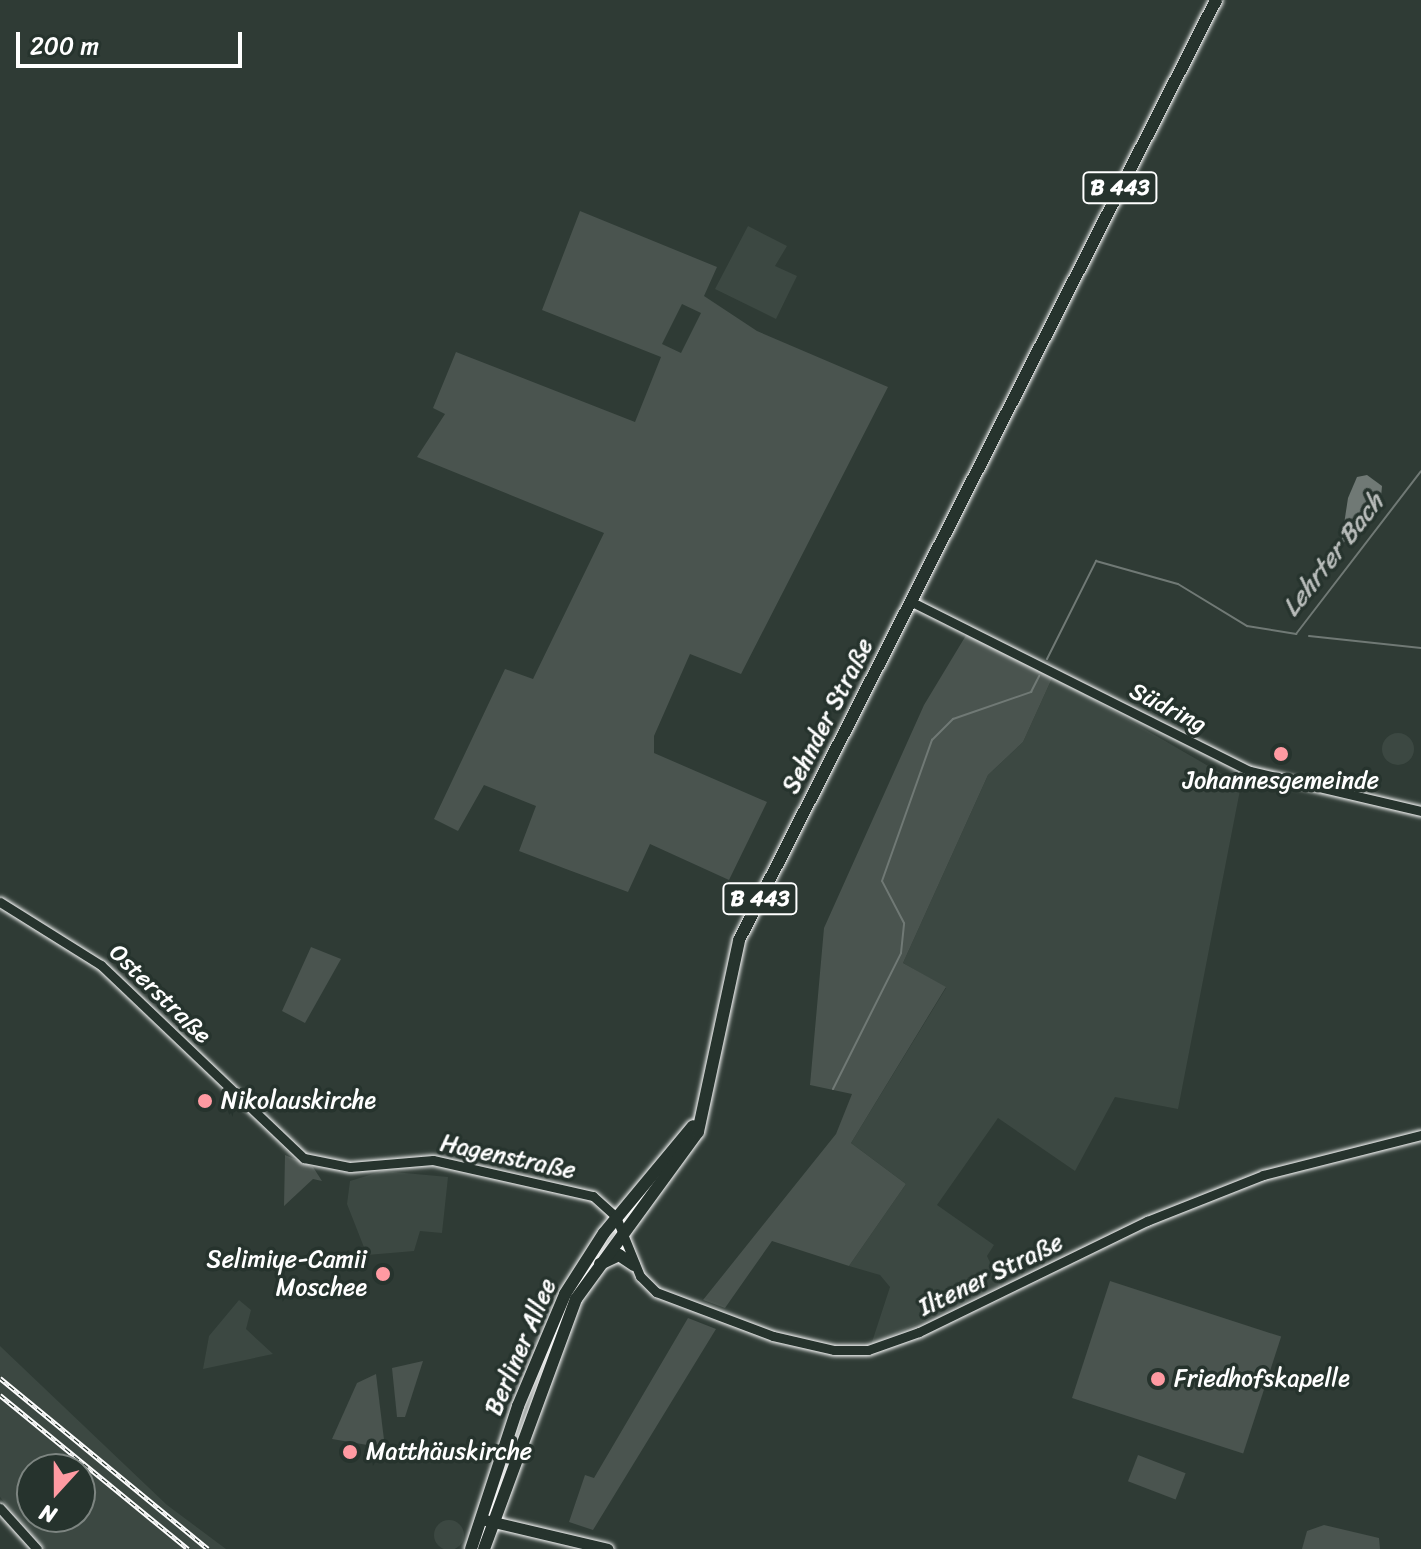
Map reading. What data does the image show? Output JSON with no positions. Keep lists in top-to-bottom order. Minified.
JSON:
{"streets":{"main road":["B 443","Sehnder Straße","Berliner Allee"],"street":["Südring","Osterstraße","Hagenstraße","Iltener Straße"]},"crossings":[["Südring","Sehnder Straße"],["Sehnder Straße","Hagenstraße"],["Sehnder Straße","Iltener Straße"],["Sehnder Straße","Berliner Allee"],["Osterstraße","Hagenstraße"],["Hagenstraße","Iltener Straße"],["Hagenstraße","Berliner Allee"],["Iltener Straße","Berliner Allee"]],"water":["Lehrter Bach"],"places":["Johannesgemeinde","Nikolauskirche","Selimiye-Camii Moschee","Friedhofskapelle","Matthäuskirche"],"scale_bar":"200 m","north":"bottom"}
